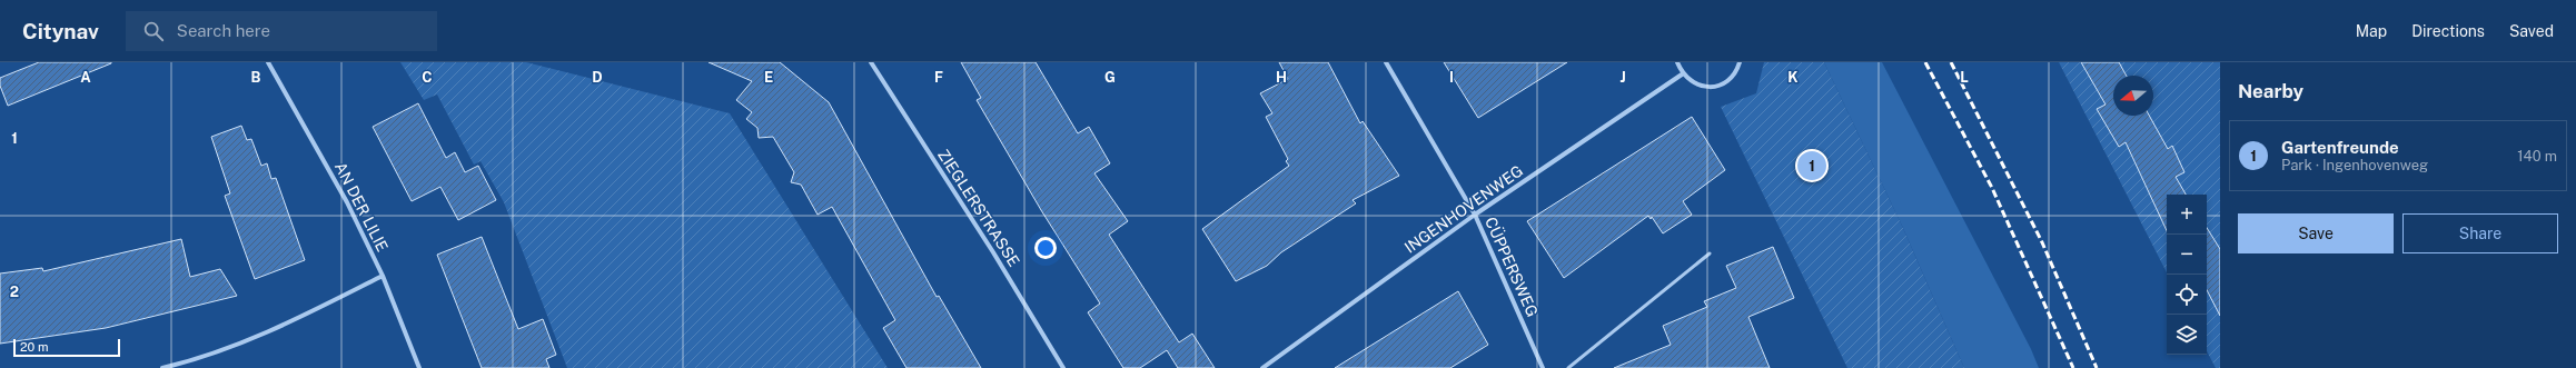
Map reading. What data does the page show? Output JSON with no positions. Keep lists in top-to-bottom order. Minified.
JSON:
{"streets":{"street":["AN DER LILIE","ZIEGLERSTRASSE","INGENHOVENWEG","CÜPPERSWEG"]},"crossings":[["INGENHOVENWEG","CÜPPERSWEG"]],"scale_bar":"20 m","north":"left","page":{"header":"Citynav","search":"Search here","nav":["Map","Directions","Saved"],"heading":"Nearby","list":[{"mark":"1","name":"Gartenfreunde","note":"Park · Ingenhovenweg","value":"140 m"}],"pins":"1","map_buttons":["+","−"],"buttons":["Save","Share"],"scale":"20 m"},"grid":{"columns":["A","B","C","D","E","F","G","H","I","J","K","L"],"rows":["1","2"]}}
